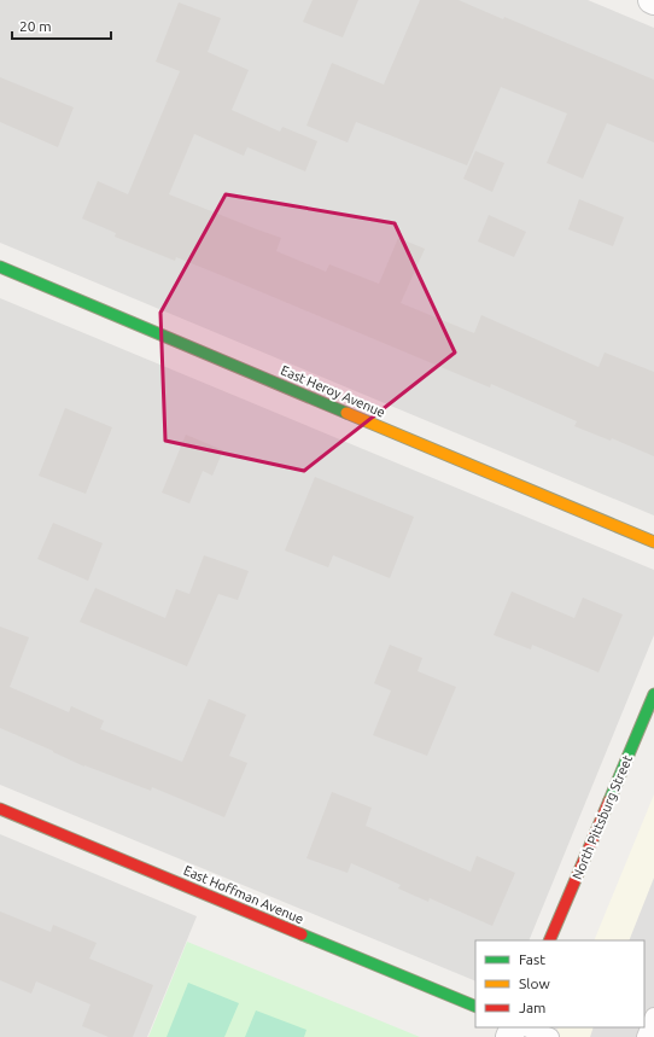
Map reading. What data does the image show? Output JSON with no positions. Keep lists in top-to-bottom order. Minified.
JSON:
{"streets":{"street":["East Heroy Avenue","North Pittsburg Street","East Hoffman Avenue"]},"legend":["Fast","Slow","Jam"],"scale_bar":"20 m"}
